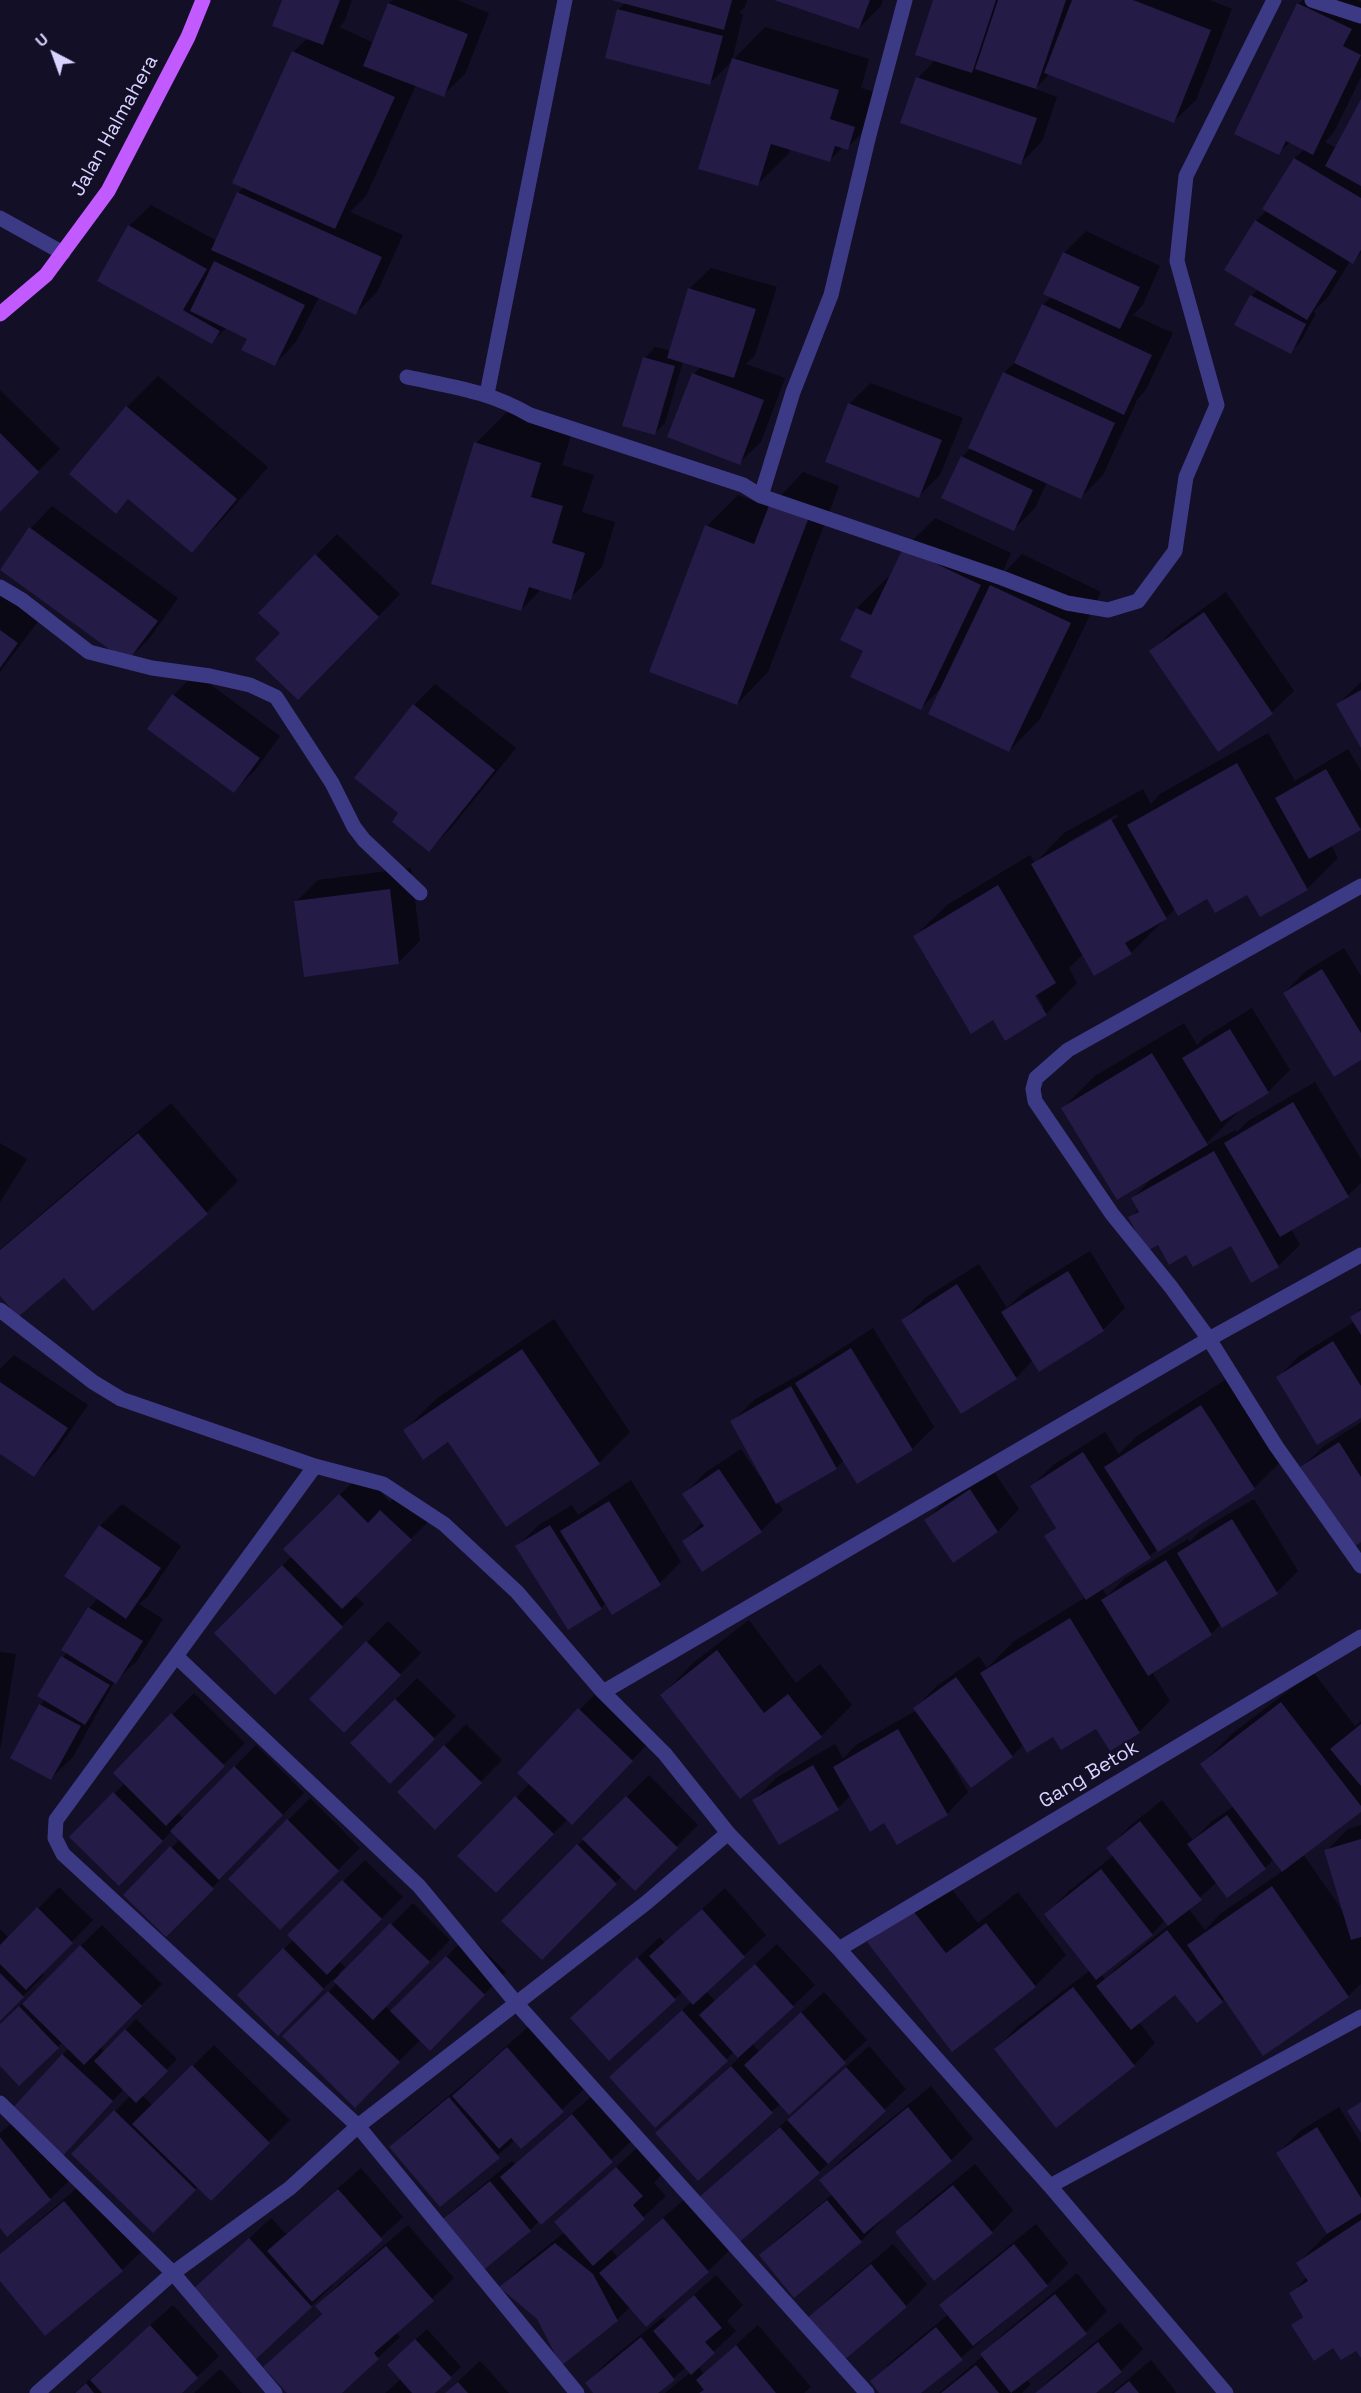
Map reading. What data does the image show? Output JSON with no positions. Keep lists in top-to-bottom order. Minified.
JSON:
{"streets":{"main road":["Jalan Halmahera"],"street":["Gang Betok"]},"north":"top left"}
